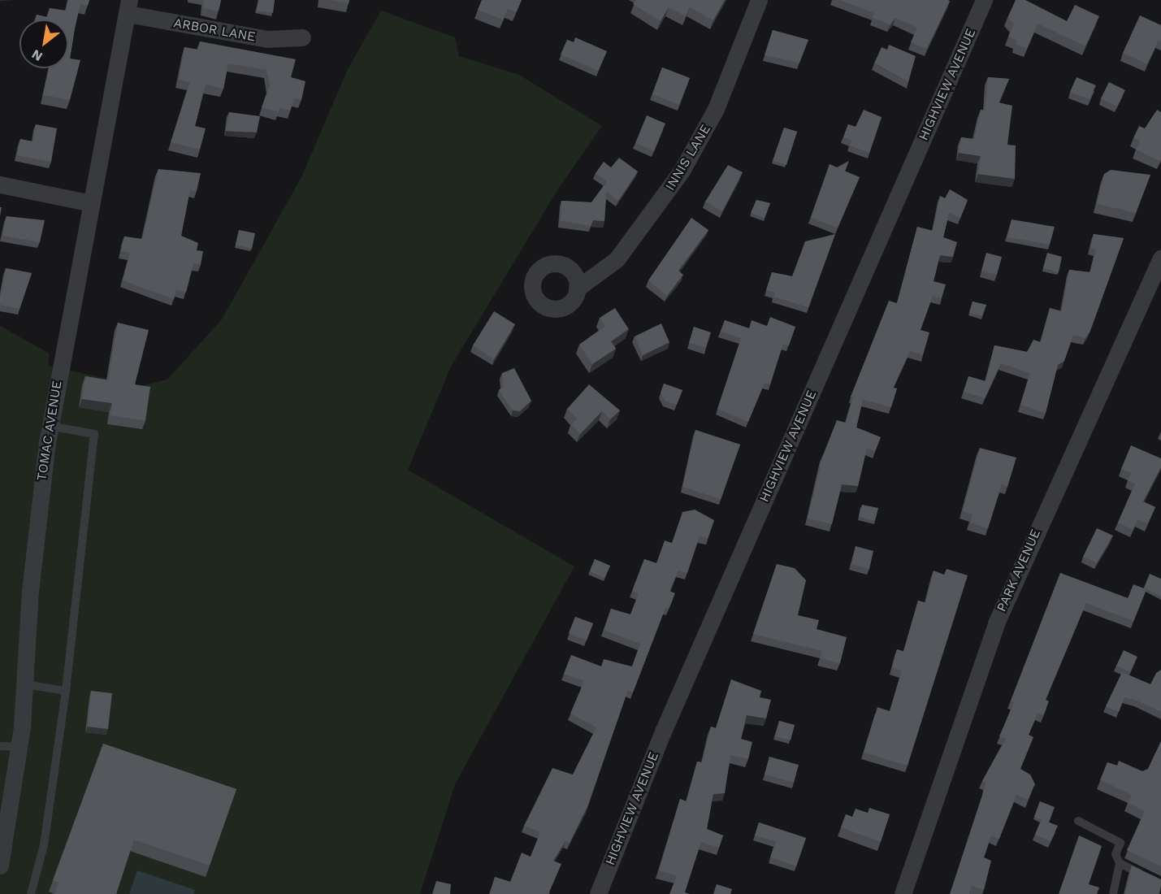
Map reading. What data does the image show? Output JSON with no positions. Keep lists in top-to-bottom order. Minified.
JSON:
{"streets":{"street":["ARBOR LANE","HIGHVIEW AVENUE","INNIS LANE","TOMAC AVENUE","PARK AVENUE"]},"crossings":[["ARBOR LANE","TOMAC AVENUE"]],"north":"bottom left"}
